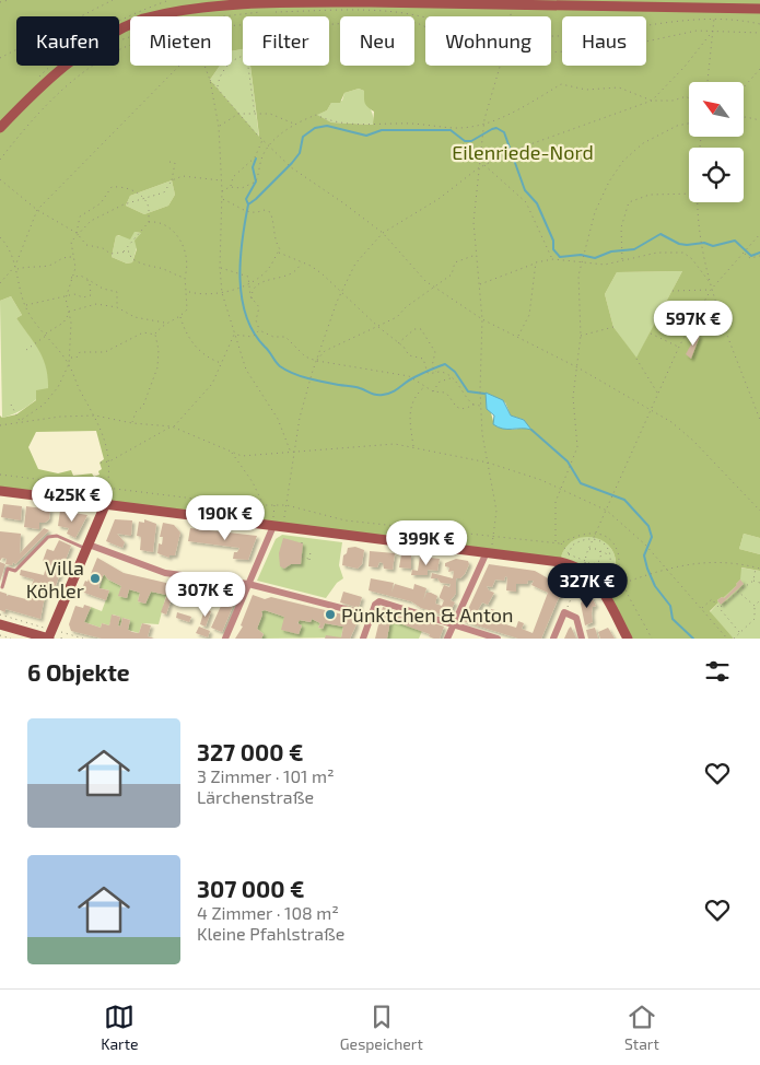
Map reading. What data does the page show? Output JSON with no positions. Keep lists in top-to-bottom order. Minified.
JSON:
{"parks":["Eilenriede-Nord"],"places":["Villa Köhler","Pünktchen & Anton"],"north":"top left","page":{"chip":["Kaufen","Mieten","Filter","Neu","Wohnung","Haus"],"price":["597K €","425K €","190K €","399K €","327K €","307K €"],"heading":"6 Objekte","list":[{"name":"327 000 €","note":"3 Zimmer · 101 m² · Lärchenstraße"},{"name":"307 000 €","note":"4 Zimmer · 108 m² · Kleine Pfahlstraße"}],"tabs":["Karte","Gespeichert","Start"]}}
